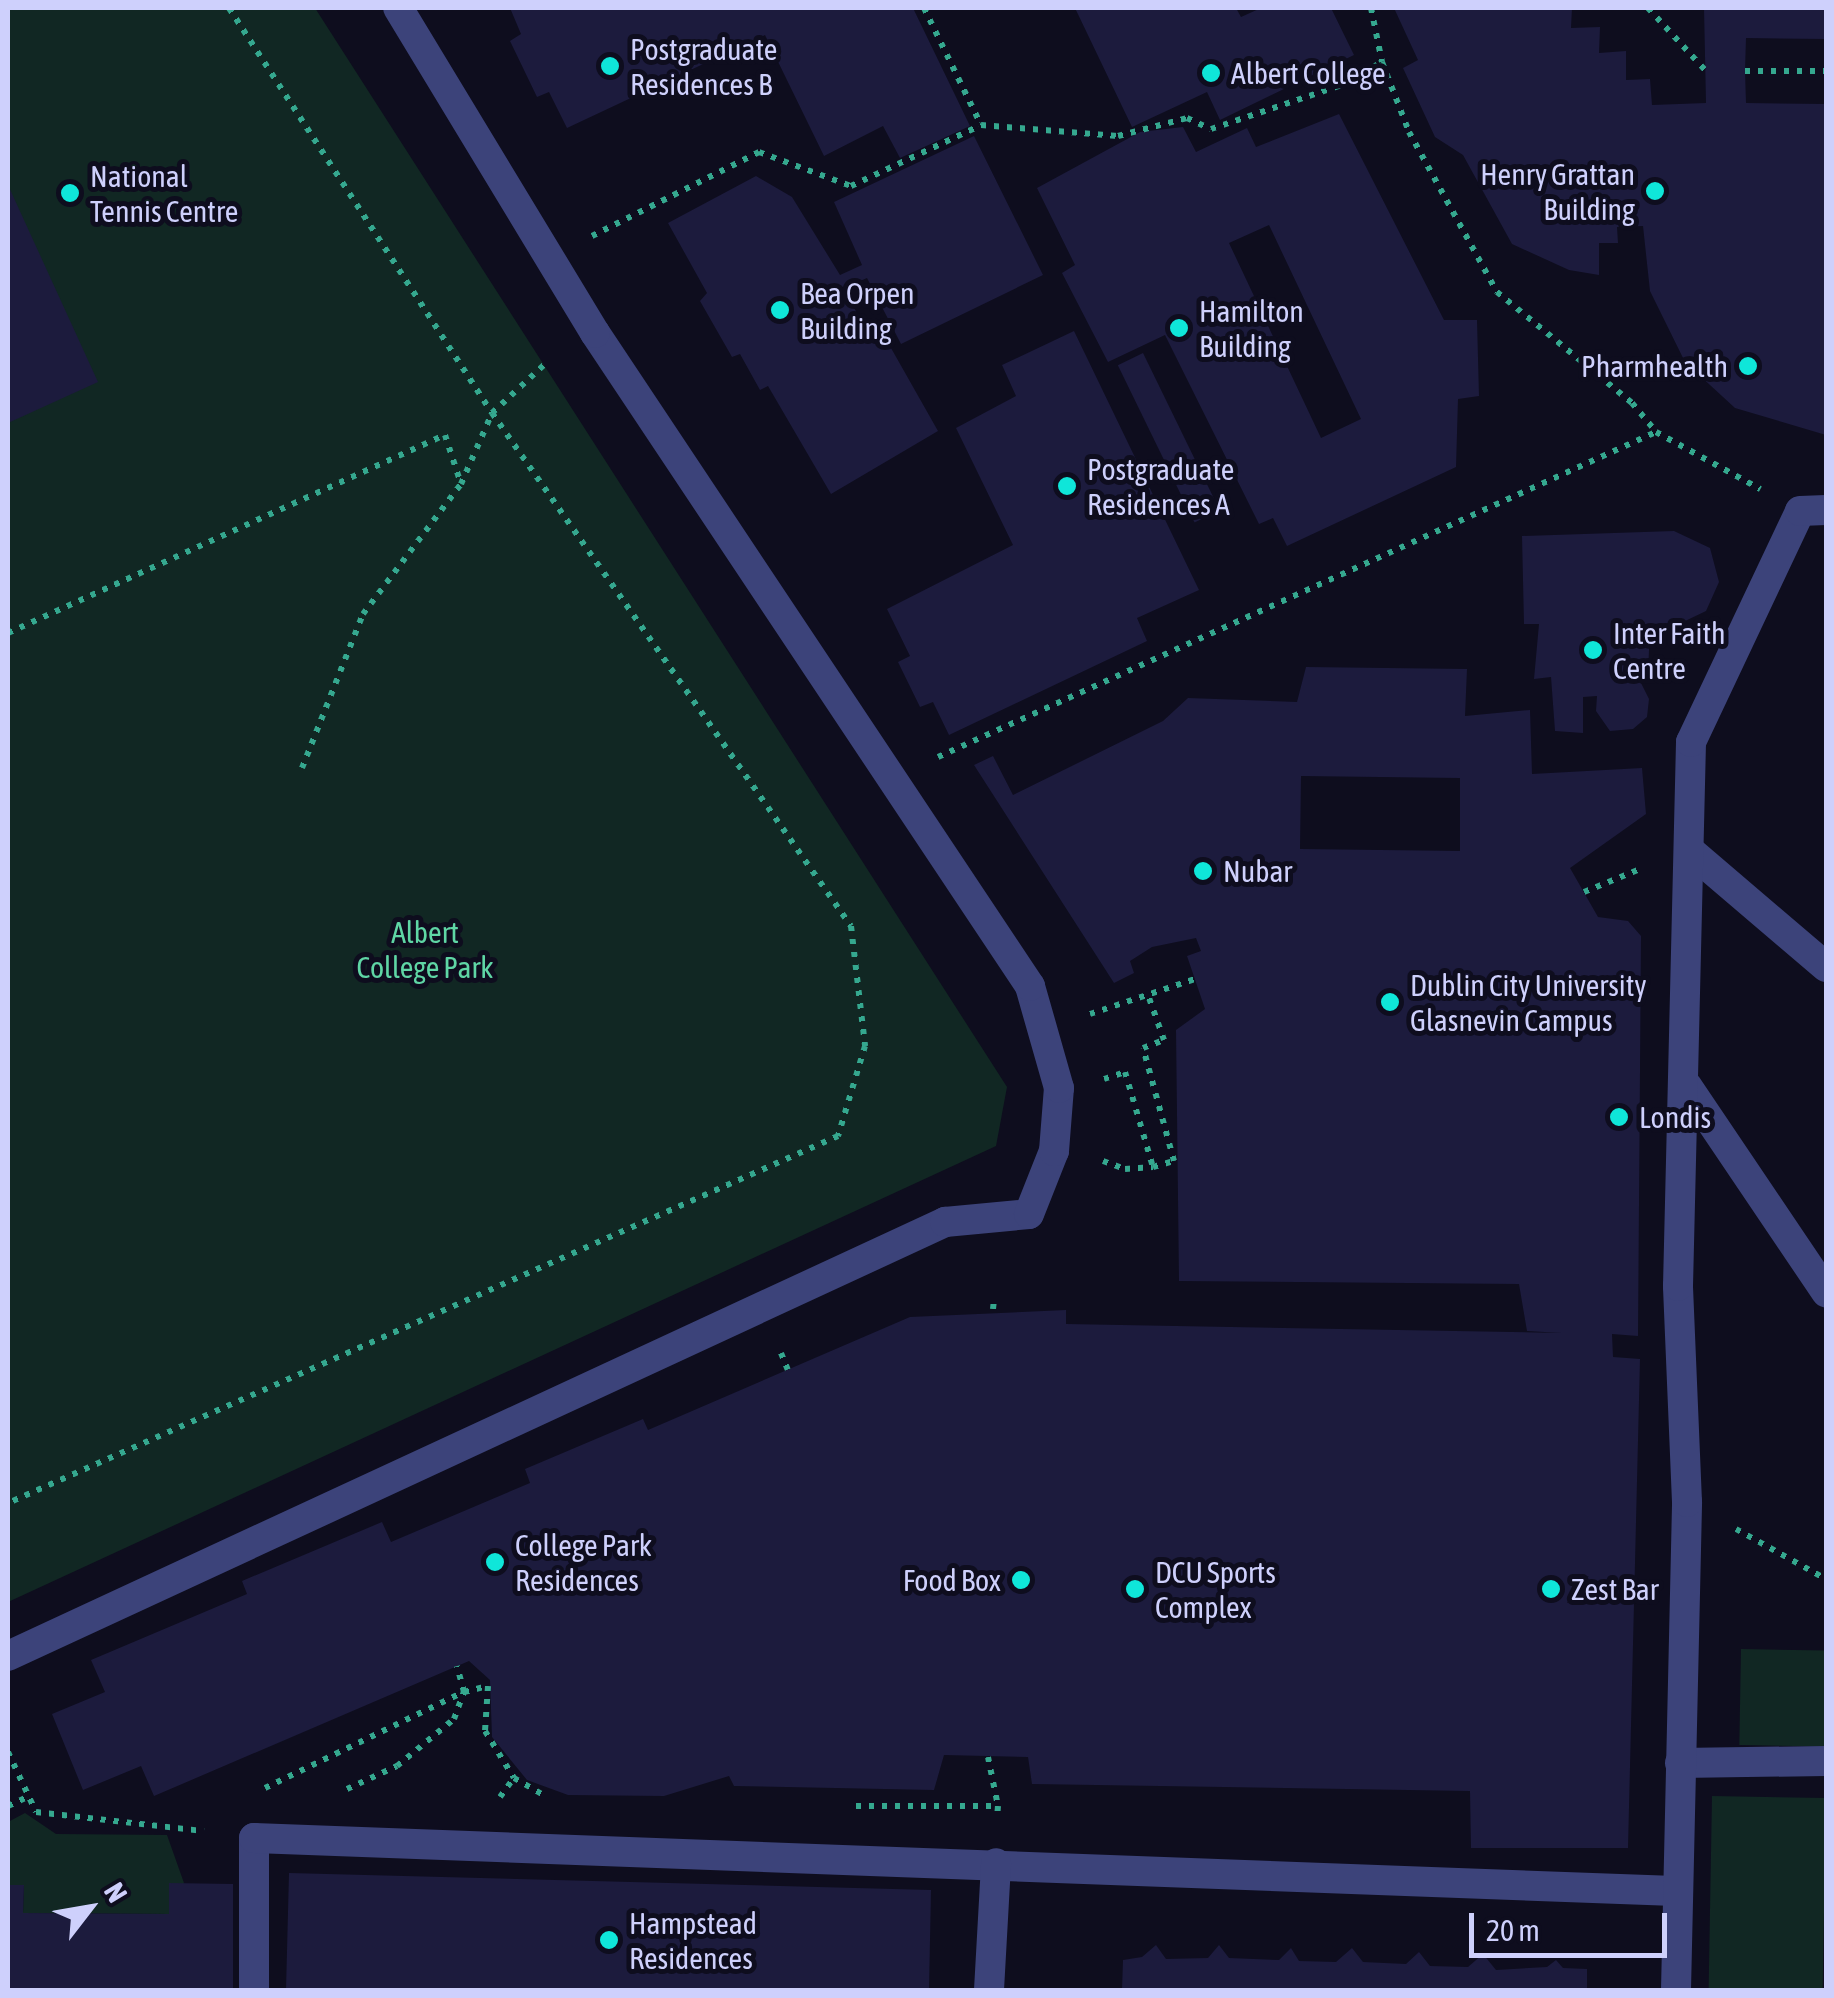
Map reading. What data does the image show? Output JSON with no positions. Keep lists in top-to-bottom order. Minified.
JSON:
{"parks":["Albert College Park"],"places":["Postgraduate Residences B","Albert College","Henry Grattan Building","National Tennis Centre","Bea Orpen Building","Hamilton Building","Pharmhealth","Postgraduate Residences A","Inter Faith Centre","Nubar","Dublin City University Glasnevin Campus","Londis","College Park Residences","Food Box","DCU Sports Complex","Zest Bar","Hampstead Residences"],"scale_bar":"20 m","north":"top right"}
